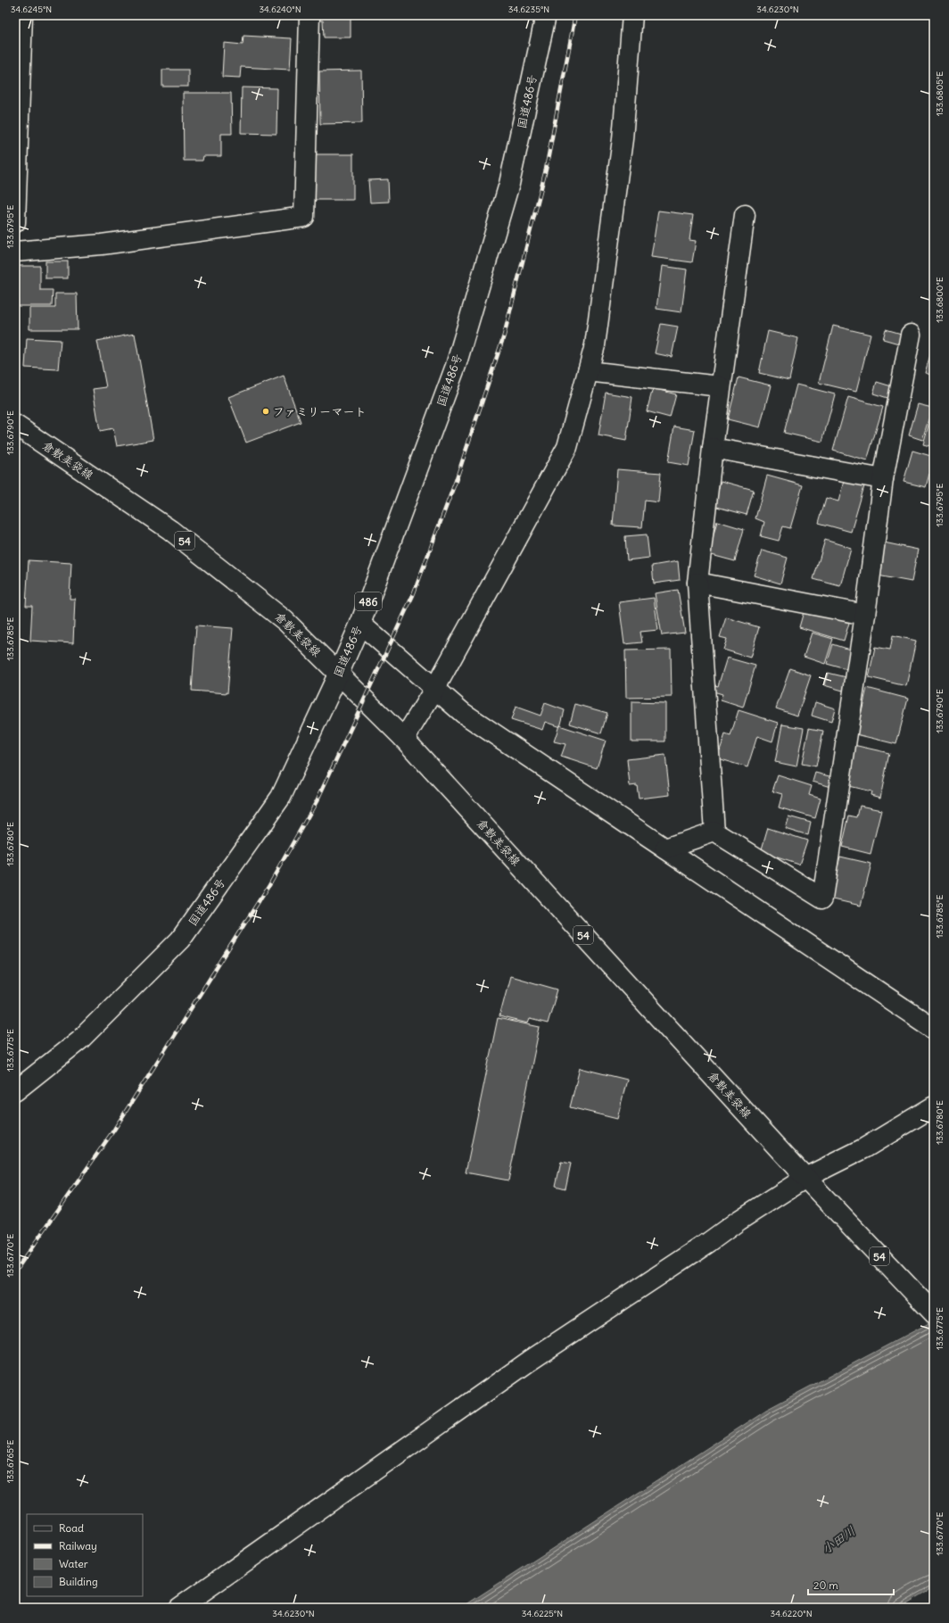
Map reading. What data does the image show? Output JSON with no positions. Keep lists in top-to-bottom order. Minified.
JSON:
{"streets":{"main road":["国道486号","倉敷美袋線","54","486"]},"crossings":[["国道486号","倉敷美袋線"]],"water":["小田川"],"places":["ファミリーマート"],"legend":["Road","Railway","Water","Building"],"scale_bar":"20 m","coordinates":["34.6245°N","34.6240°N","34.6235°N","34.6230°N","133.6805°E","133.6795°E","133.6800°E","133.6790°E","133.6785°E","133.6780°E","133.6775°E","133.6770°E","133.6765°E","34.6225°N","34.6220°N"]}
